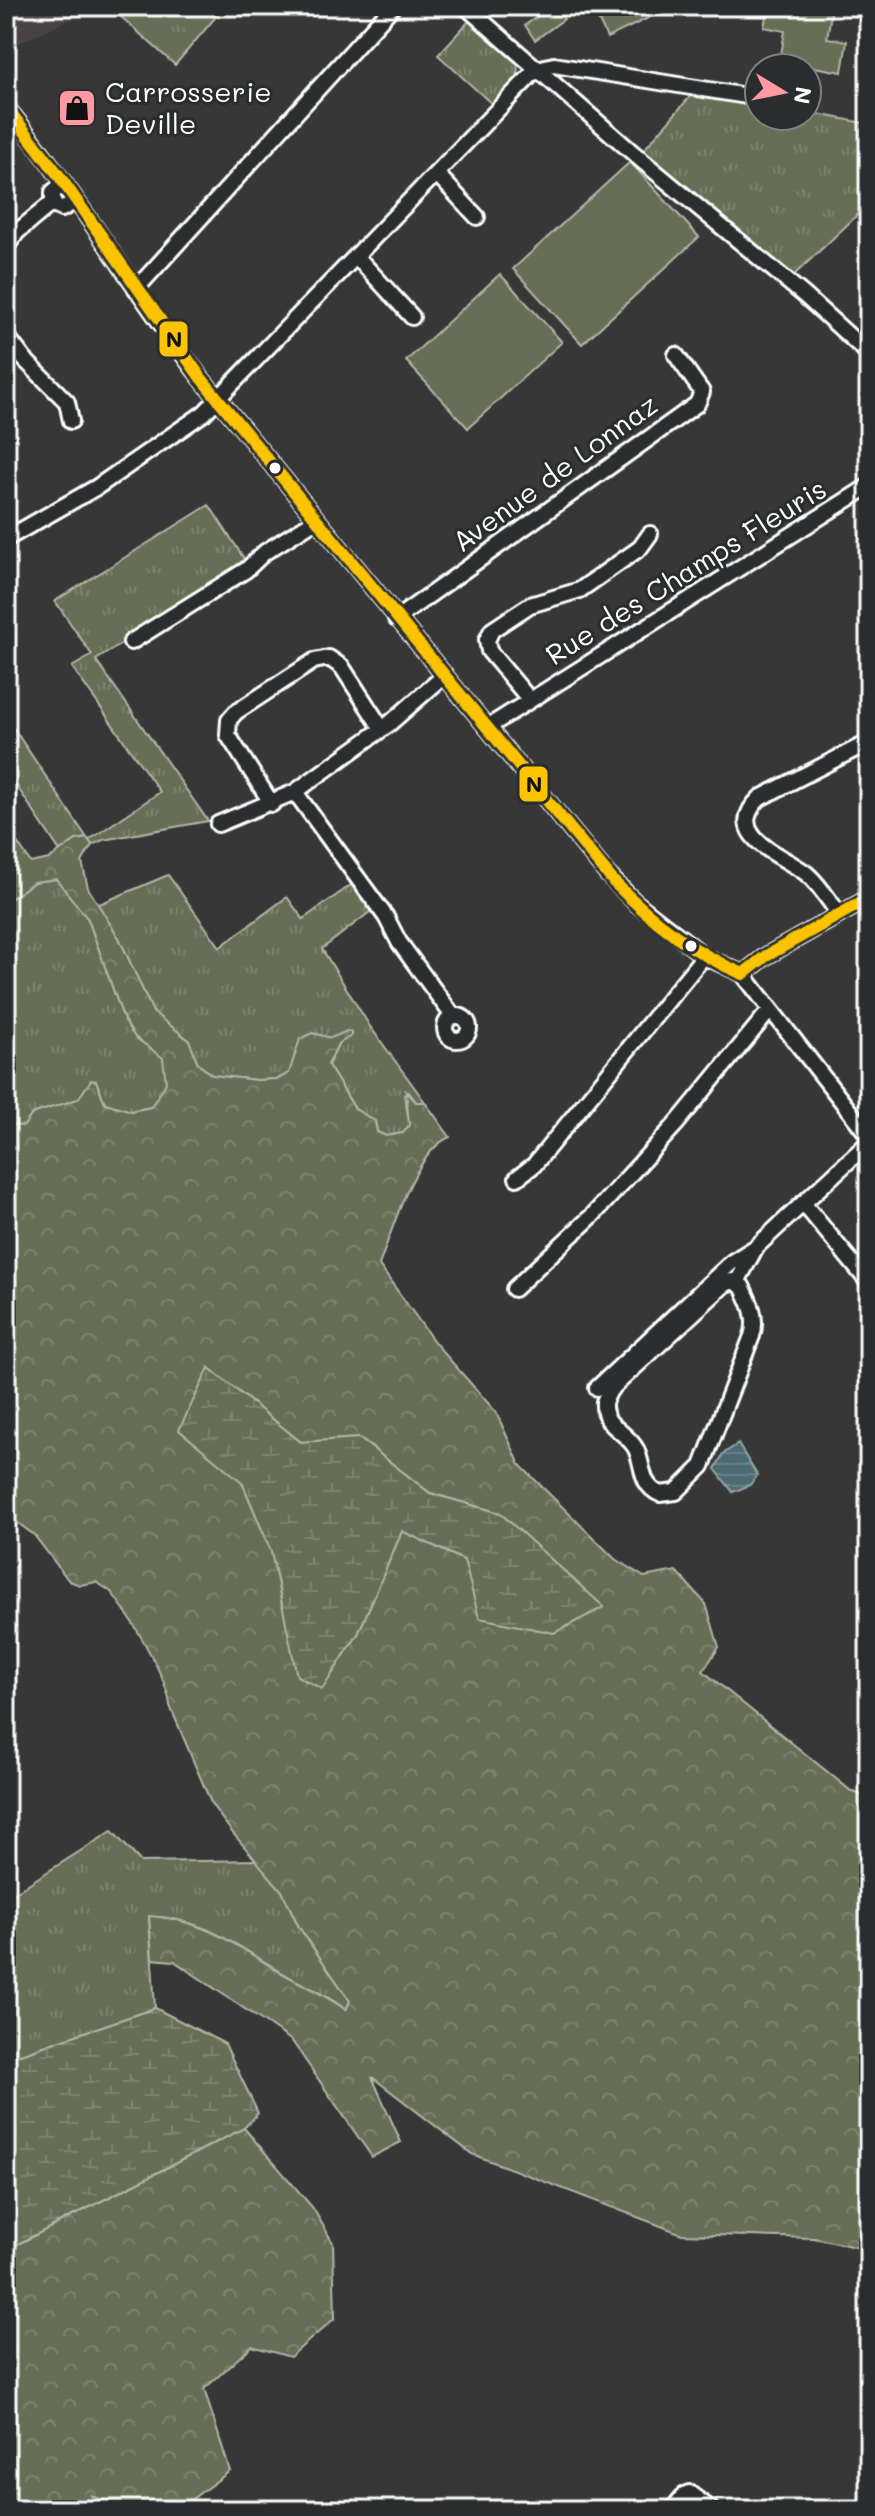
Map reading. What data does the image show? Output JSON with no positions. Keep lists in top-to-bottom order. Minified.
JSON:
{"streets":{"street":["Avenue de Lonnaz","Rue des Champs Fleuris"]},"places":{"shop":["Carrosserie Deville"]},"lines":["transit line N"],"north":"right"}
